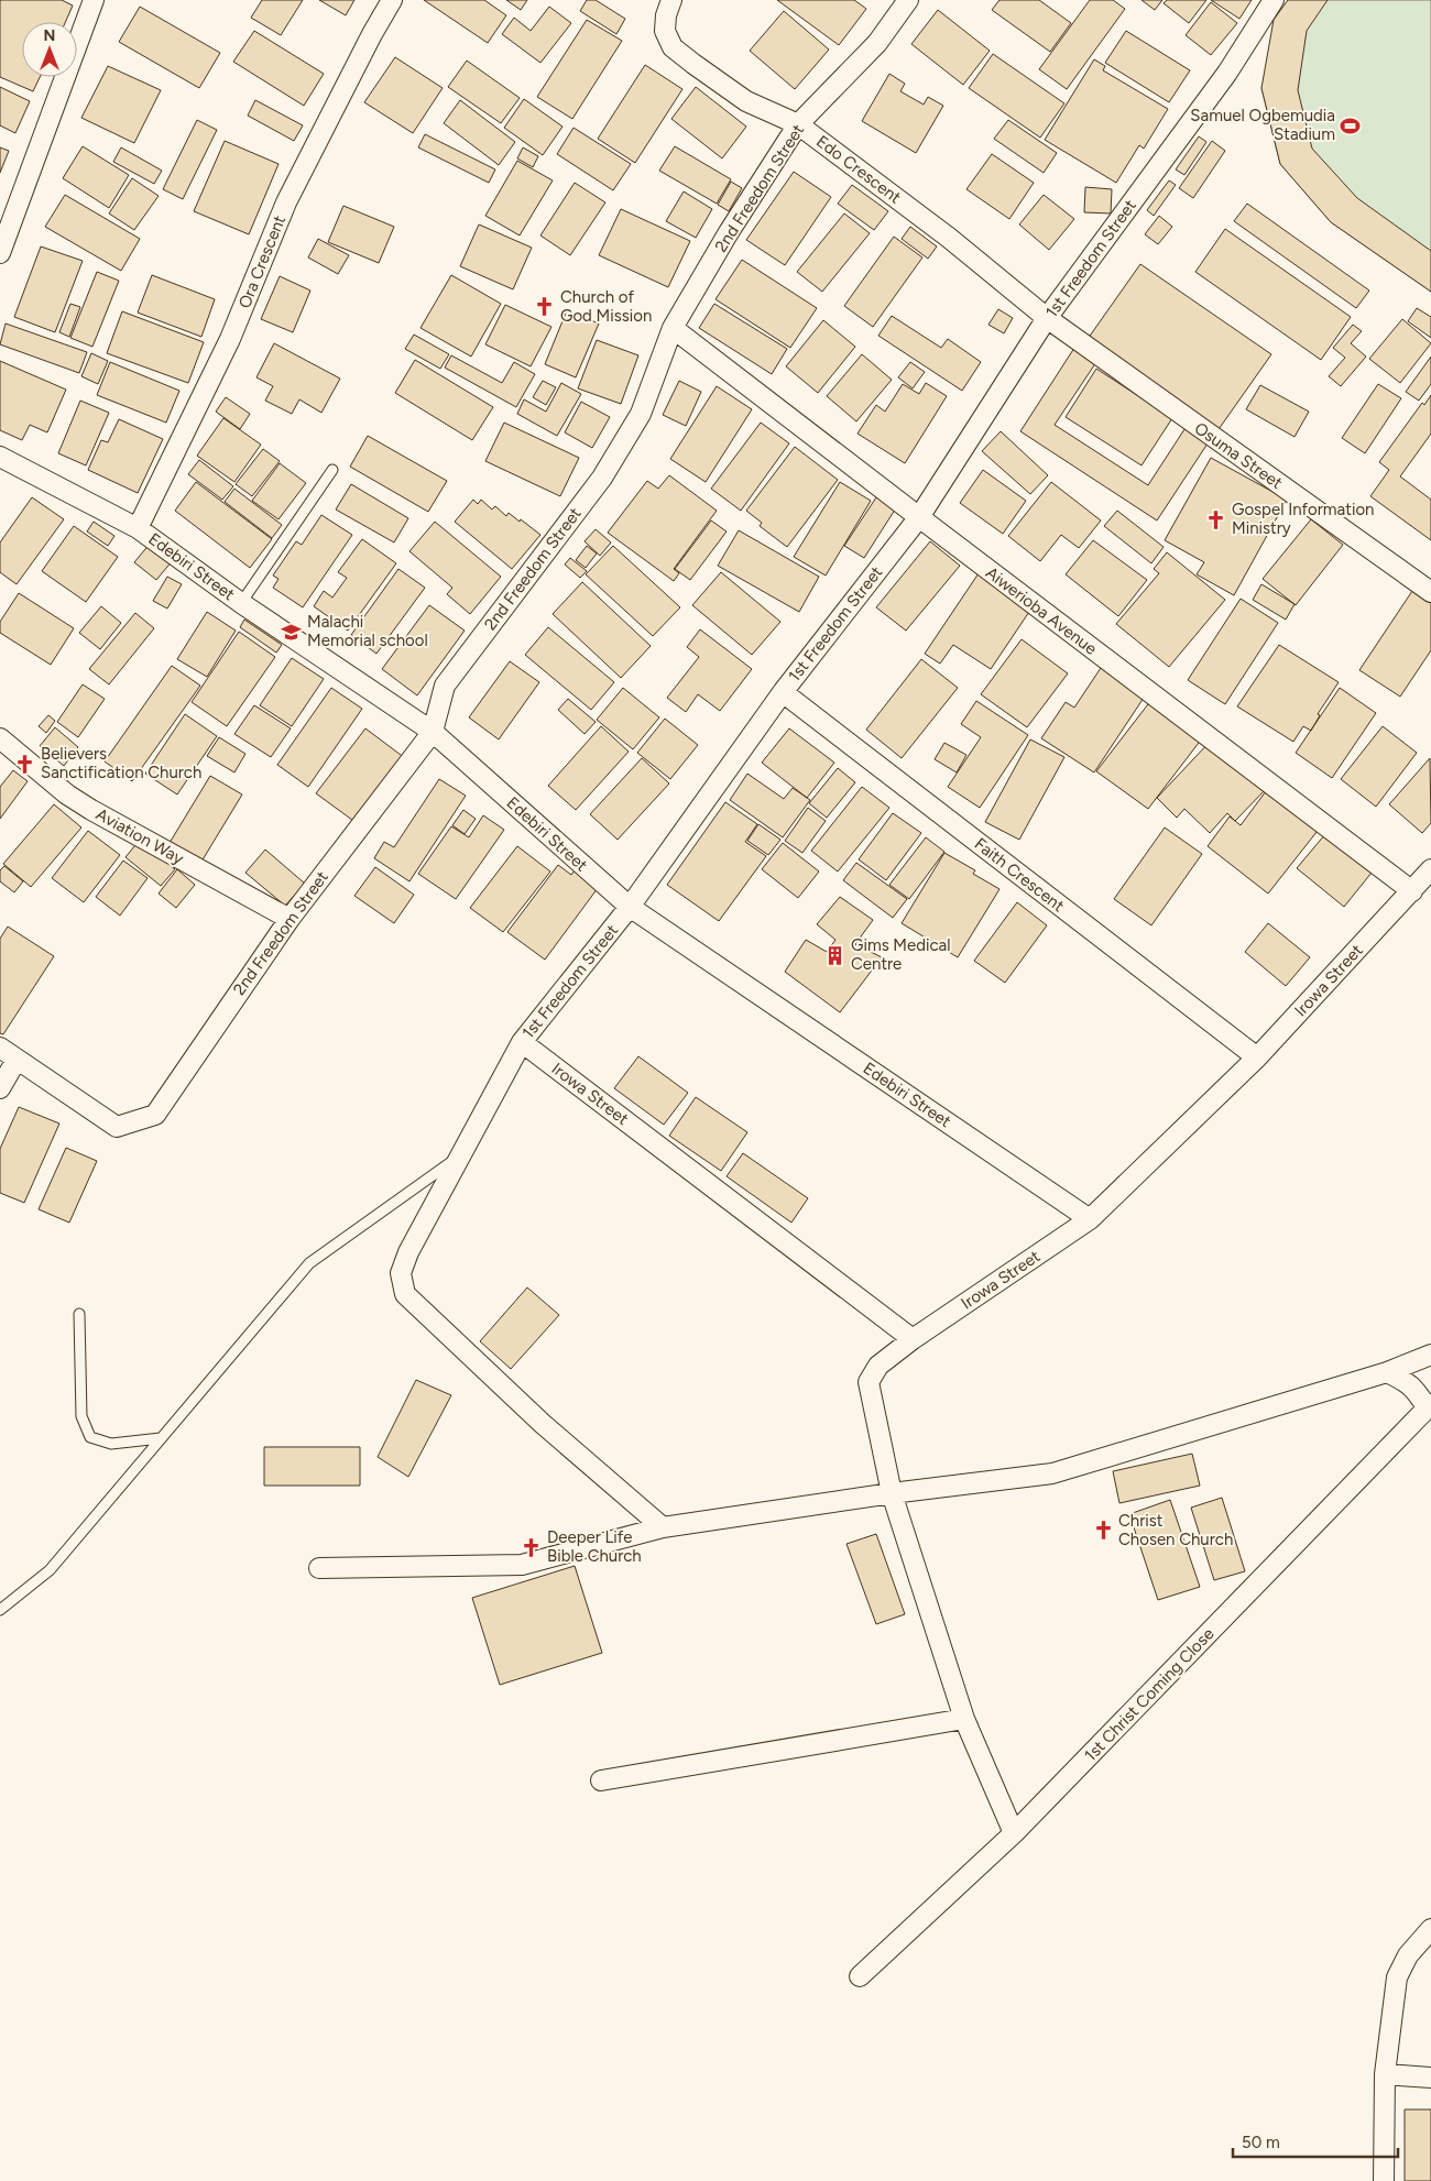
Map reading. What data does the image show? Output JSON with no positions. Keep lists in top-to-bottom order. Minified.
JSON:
{"streets":{"street":["Edo Crescent","2nd Freedom Street","1st Freedom Street","Ora Crescent","Osuma Street","Edebiri Street","Aiwerioba Avenue","Aviation Way","Faith Crescent","Irowa Street","1st Christ Coming Close"]},"crossings":[["Edo Crescent","2nd Freedom Street"],["Edo Crescent","1st Freedom Street"],["Edo Crescent","Osuma Street"],["2nd Freedom Street","Edebiri Street"],["2nd Freedom Street","Aiwerioba Avenue"],["2nd Freedom Street","Aviation Way"],["1st Freedom Street","Osuma Street"],["1st Freedom Street","Edebiri Street"],["1st Freedom Street","Aiwerioba Avenue"],["1st Freedom Street","Faith Crescent"],["1st Freedom Street","Irowa Street"],["Ora Crescent","Edebiri Street"],["Edebiri Street","Irowa Street"],["Aiwerioba Avenue","Irowa Street"],["Faith Crescent","Irowa Street"]],"places":{"sports":["Samuel Ogbemudia Stadium"],"church":["Church of God Mission","Gospel Information Ministry","Believers Sanctification Church","Christ Chosen Church","Deeper Life Bible Church"],"school or university":["Malachi Memorial school"],"building":["Gims Medical Centre"]},"scale_bar":"50 m","north":"top"}
